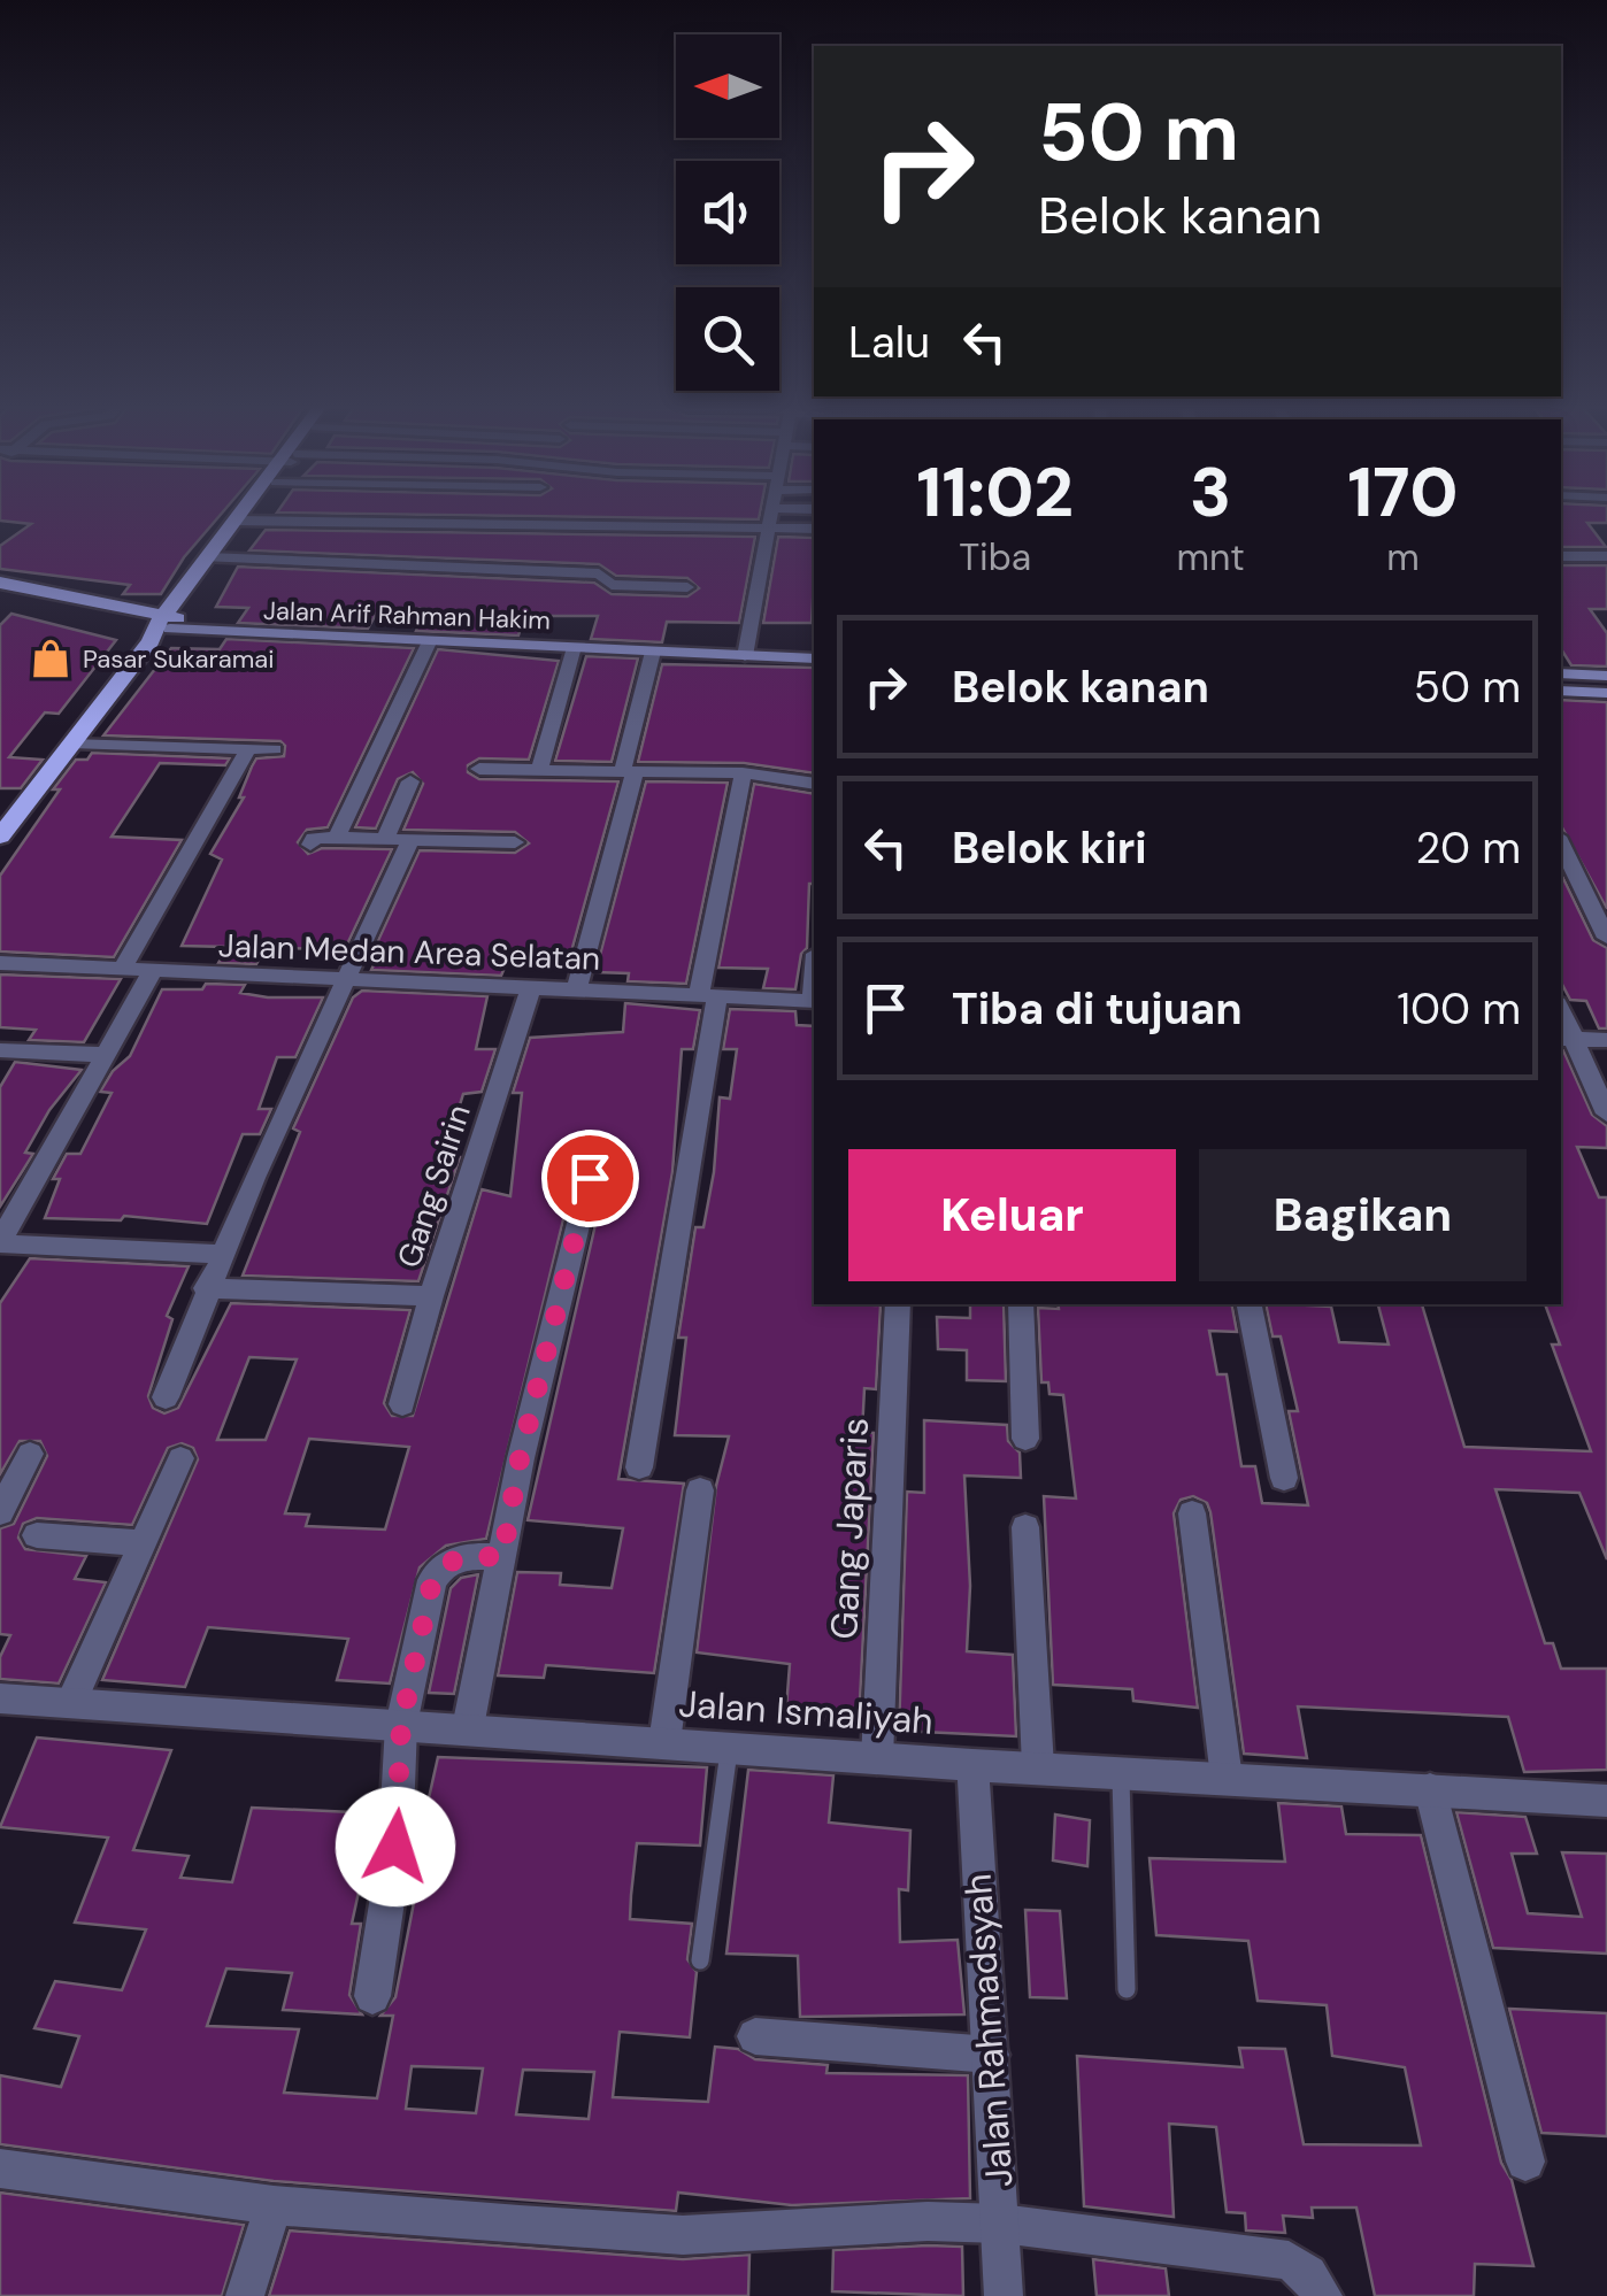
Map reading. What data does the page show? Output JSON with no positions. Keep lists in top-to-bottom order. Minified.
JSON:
{"streets":{"main road":["Jalan Arif Rahman Hakim"],"street":["Jalan Medan Area Selatan","Gang Sairin","Gang Japaris","Jalan Ismaliyah","Jalan Rahmadsyah"]},"crossings":[["Jalan Medan Area Selatan","Gang Sairin"],["Gang Japaris","Jalan Ismaliyah"],["Jalan Ismaliyah","Jalan Rahmadsyah"]],"places":{"shop":["Pasar Sukaramai"]},"north":"left","page":{"turn":["50 m","Belok kanan"],"then":"Lalu","eta":["11:02","Tiba","3","mnt","170","m"],"list":[{"name":"Belok kanan","value":"50 m"},{"name":"Belok kiri","value":"20 m"},{"name":"Tiba di tujuan","value":"100 m"}],"buttons":["Keluar","Bagikan"]}}
